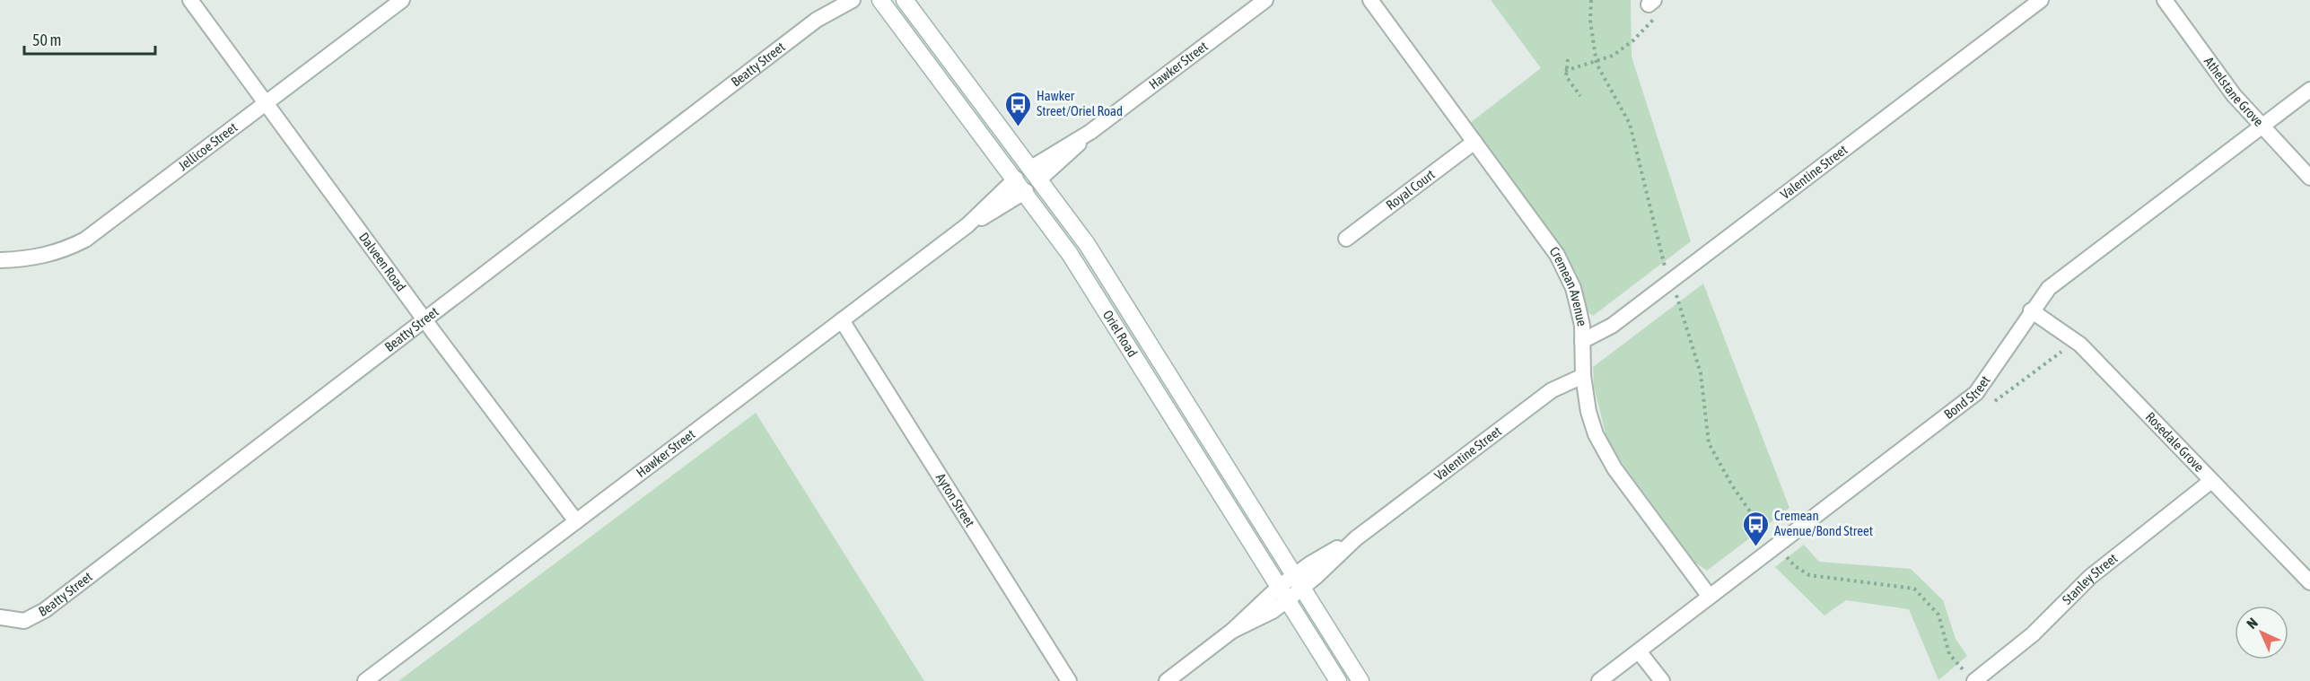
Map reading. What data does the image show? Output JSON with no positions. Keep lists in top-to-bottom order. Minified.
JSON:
{"streets":{"main road":["Oriel Road"],"street":["Beatty Street","Hawker Street","Athelstane Grove","Jellicoe Street","Valentine Street","Royal Court","Dalveen Road","Cremean Avenue","Bond Street","Rosedale Grove","Ayton Street","Stanley Street"]},"crossings":[["Beatty Street","Dalveen Road"],["Hawker Street","Dalveen Road"],["Hawker Street","Oriel Road"],["Hawker Street","Ayton Street"],["Athelstane Grove","Bond Street"],["Jellicoe Street","Dalveen Road"],["Valentine Street","Cremean Avenue"],["Valentine Street","Oriel Road"],["Royal Court","Cremean Avenue"],["Cremean Avenue","Bond Street"],["Bond Street","Rosedale Grove"],["Rosedale Grove","Stanley Street"]],"places":{"bus stop":["Hawker Street/Oriel Road","Cremean Avenue/Bond Street"]},"scale_bar":"50 m","north":"top left"}
